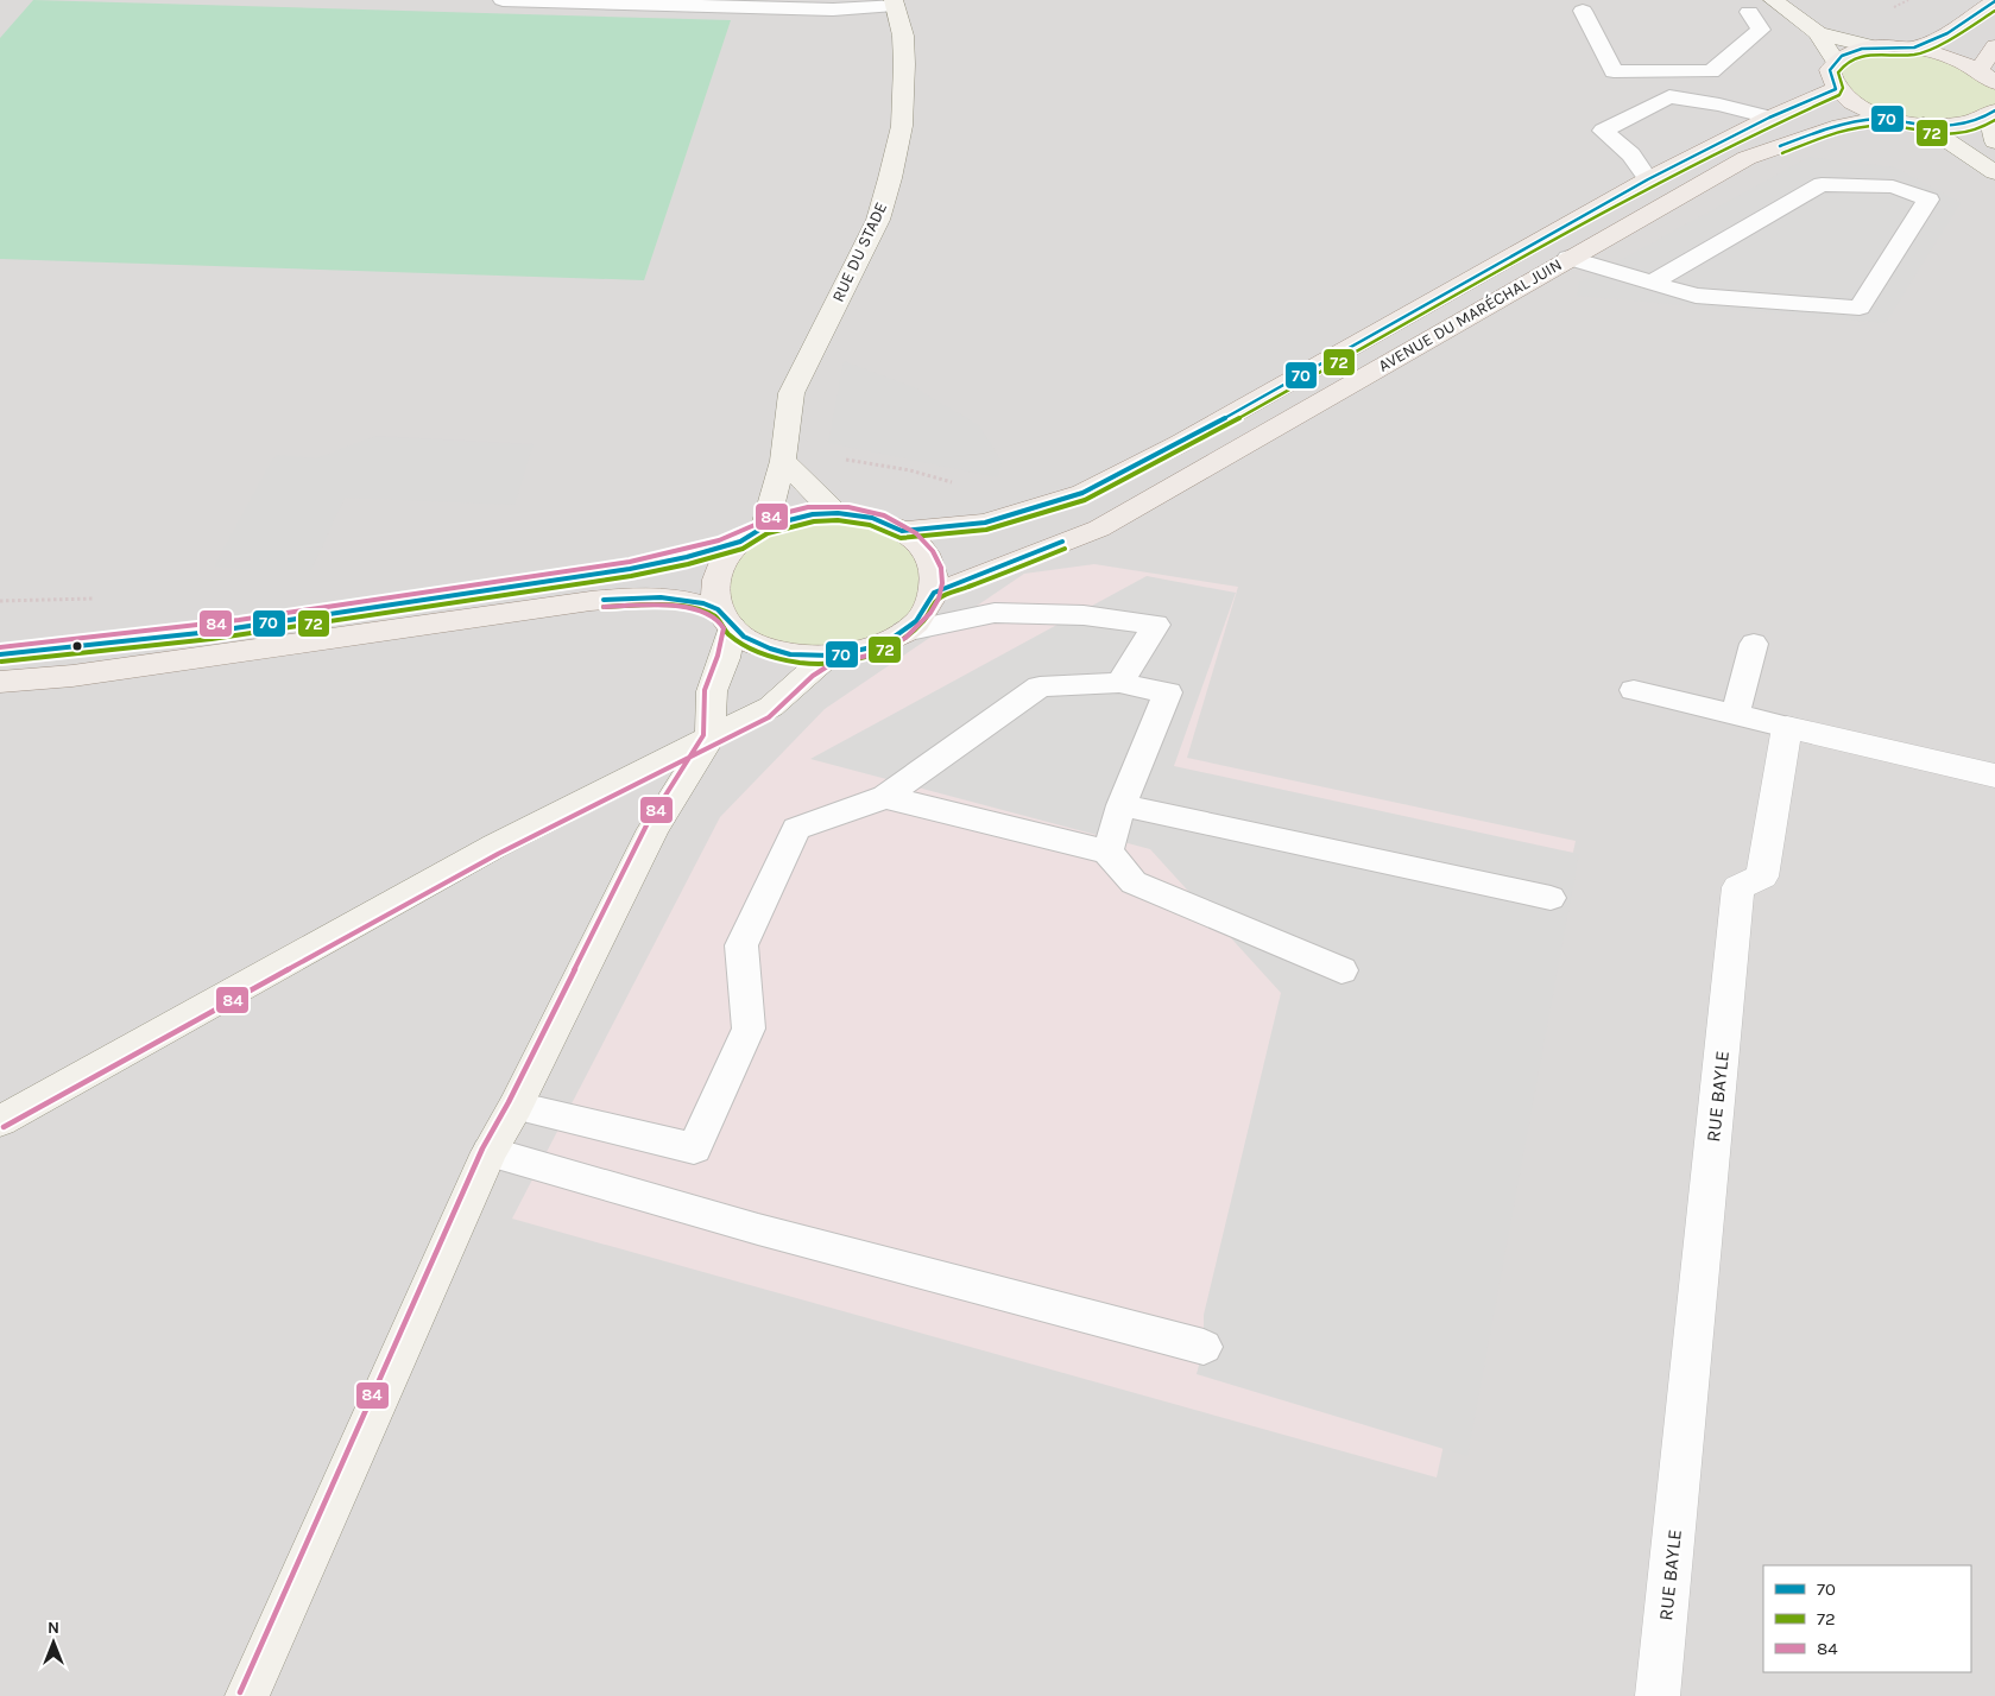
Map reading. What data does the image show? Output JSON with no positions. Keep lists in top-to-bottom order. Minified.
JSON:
{"streets":{"main road":["RUE DU STADE","AVENUE DU MARÉCHAL JUIN"],"street":["RUE BAYLE"]},"crossings":[["RUE DU STADE","AVENUE DU MARÉCHAL JUIN"]],"lines":["transit line 70","transit line 72","transit line 84"],"legend":["70","72","84"],"north":"top"}
